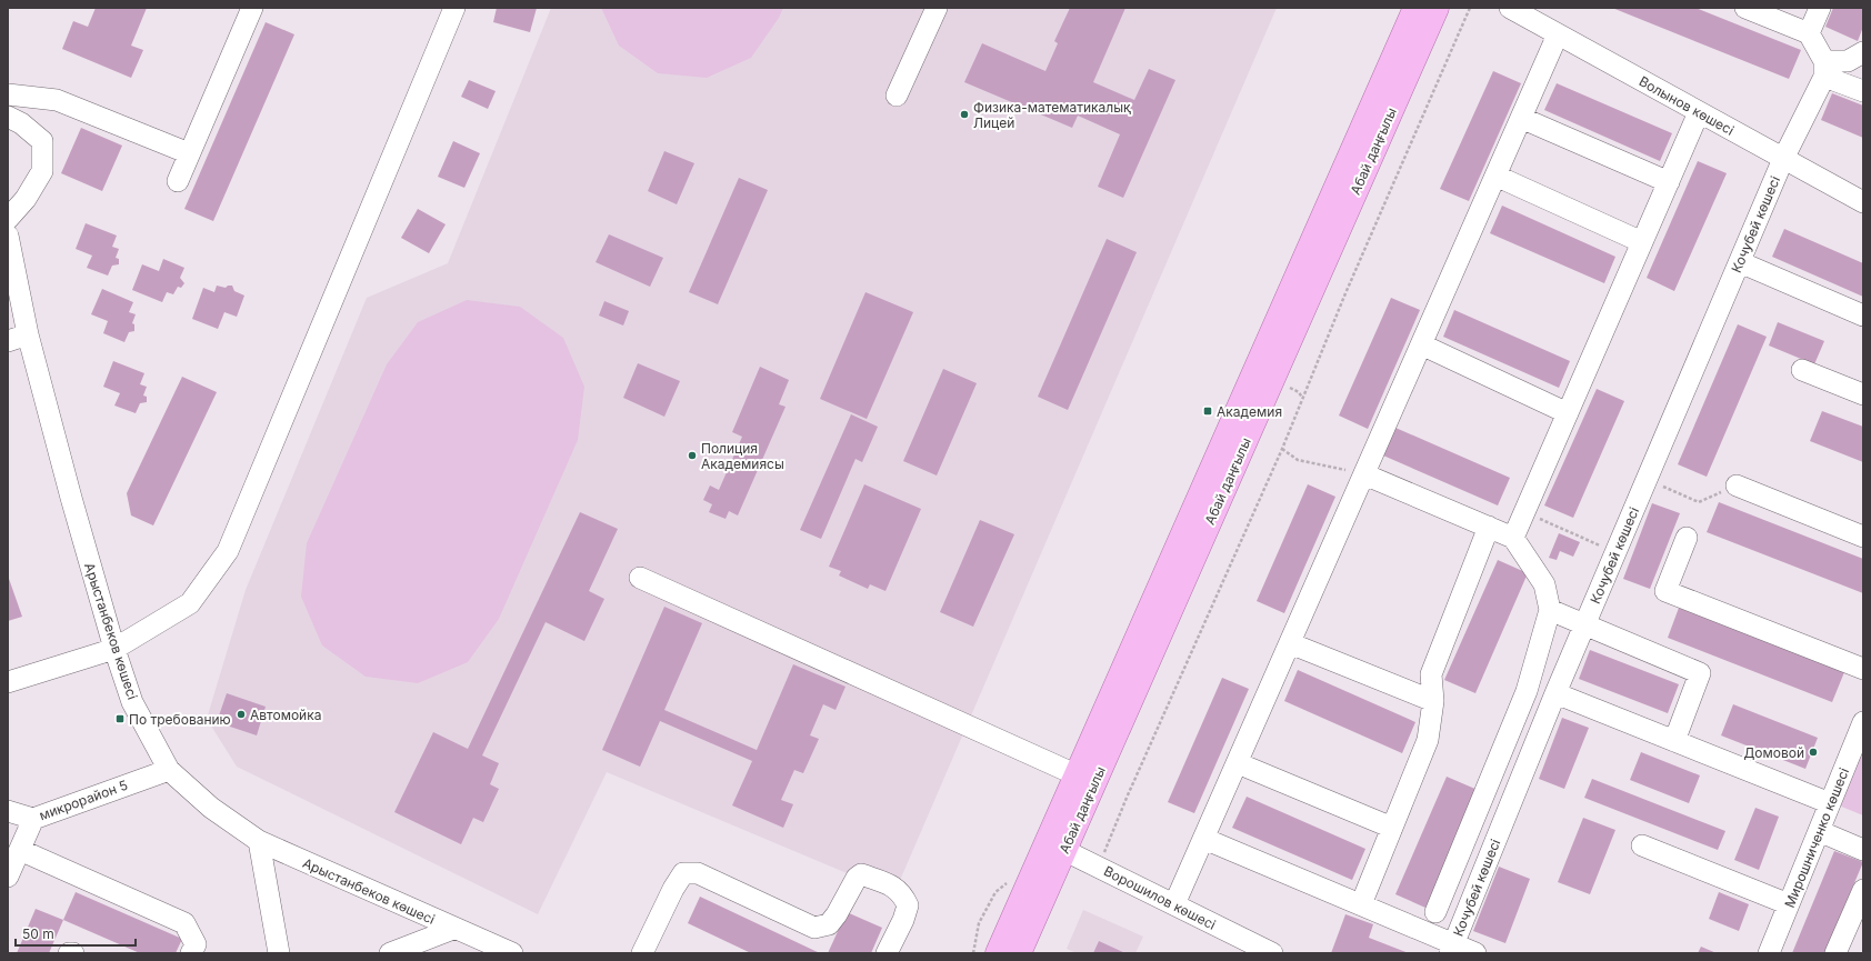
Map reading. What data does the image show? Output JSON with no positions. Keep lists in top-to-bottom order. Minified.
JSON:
{"streets":{"main road":["Абай даңғылы"],"street":["Волынов көшесі","Кочубей көшесі","Арыстанбеков көшесі","микрорайон 5","Мирошниченко көшесі","Ворошилов көшесі"]},"crossings":[["Волынов көшесі","Кочубей көшесі"],["Абай даңғылы","Ворошилов көшесі"],["Арыстанбеков көшесі","микрорайон 5"]],"places":{"other":["Физика-математикалық Лицей","Полиция Академиясы","Автомойка","Домовой"],"transit":["Академия","По требованию"]},"scale_bar":"50 m"}
